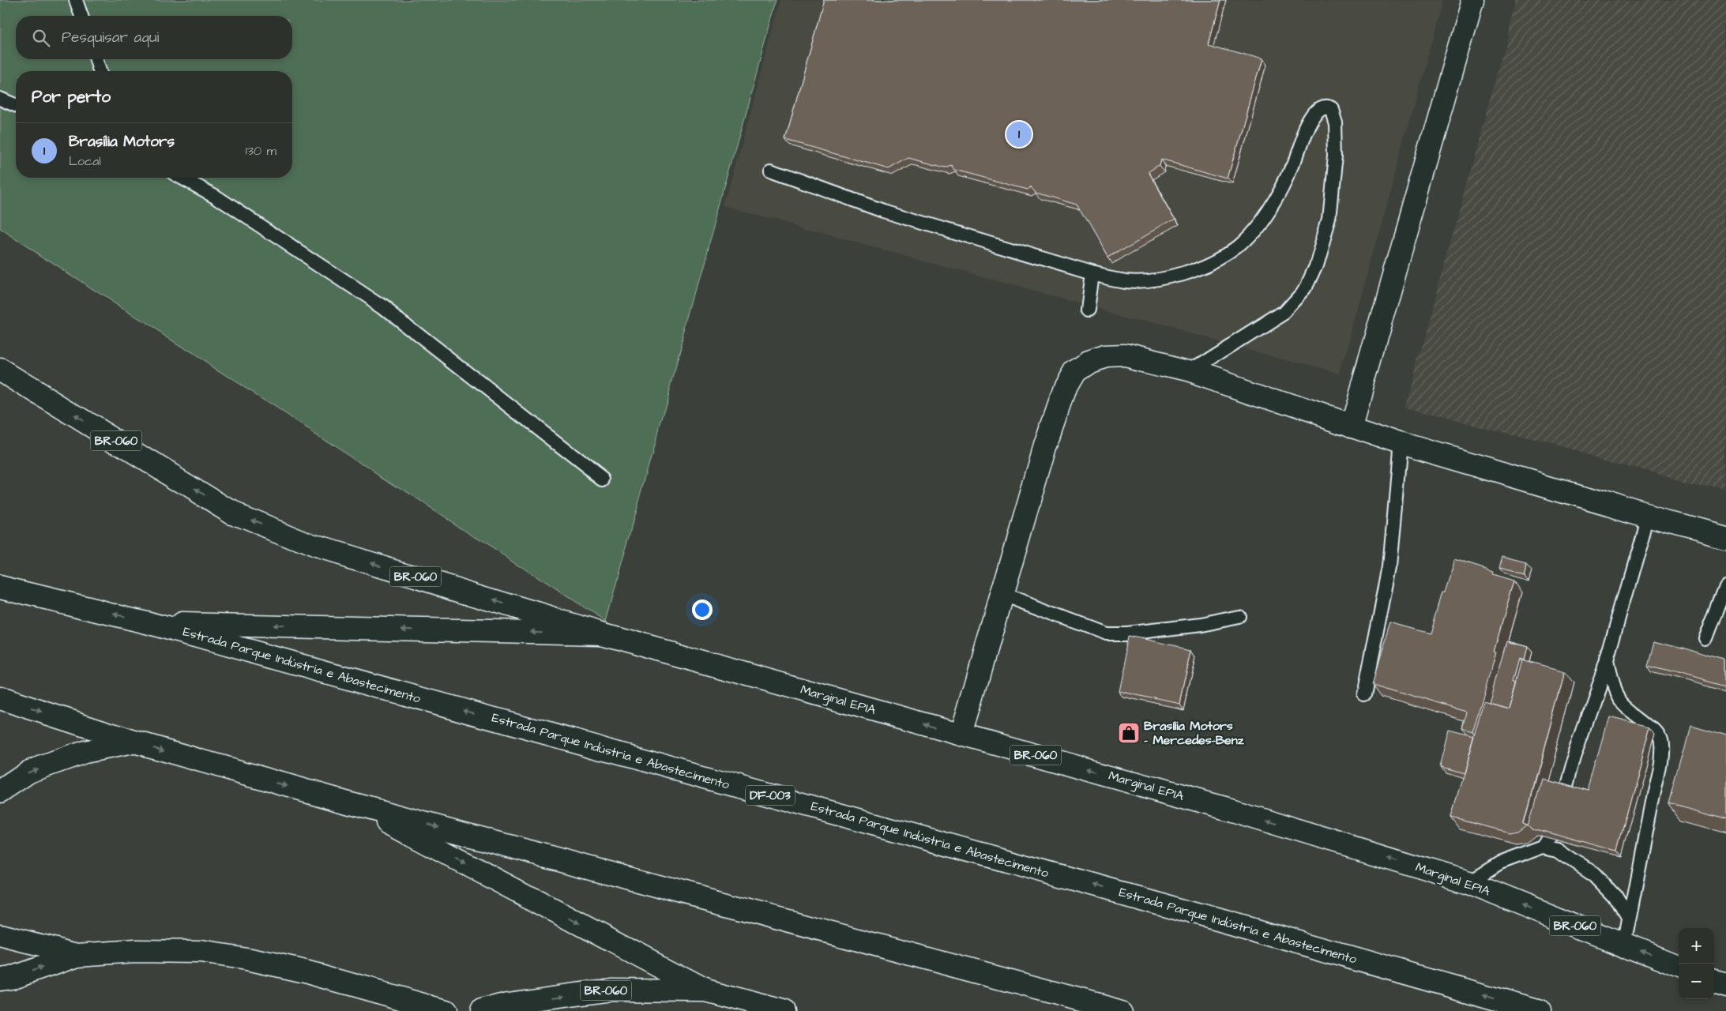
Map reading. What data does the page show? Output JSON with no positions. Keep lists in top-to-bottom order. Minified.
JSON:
{"streets":{"main road":["BR-060","Estrada Parque Indústria e Abastecimento","Marginal EPIA","DF-003"]},"crossings":[["BR-060","Marginal EPIA"]],"one_way":["Marginal EPIA"],"places":{"shop":["Brasília Motors - Mercedes-Benz"]},"page":{"search":"Pesquisar aqui","heading":"Por perto","pins":"1","list":[{"mark":"1","name":"Brasília Motors","note":"Local","value":"130 m"}],"map_buttons":["+","−"]}}
